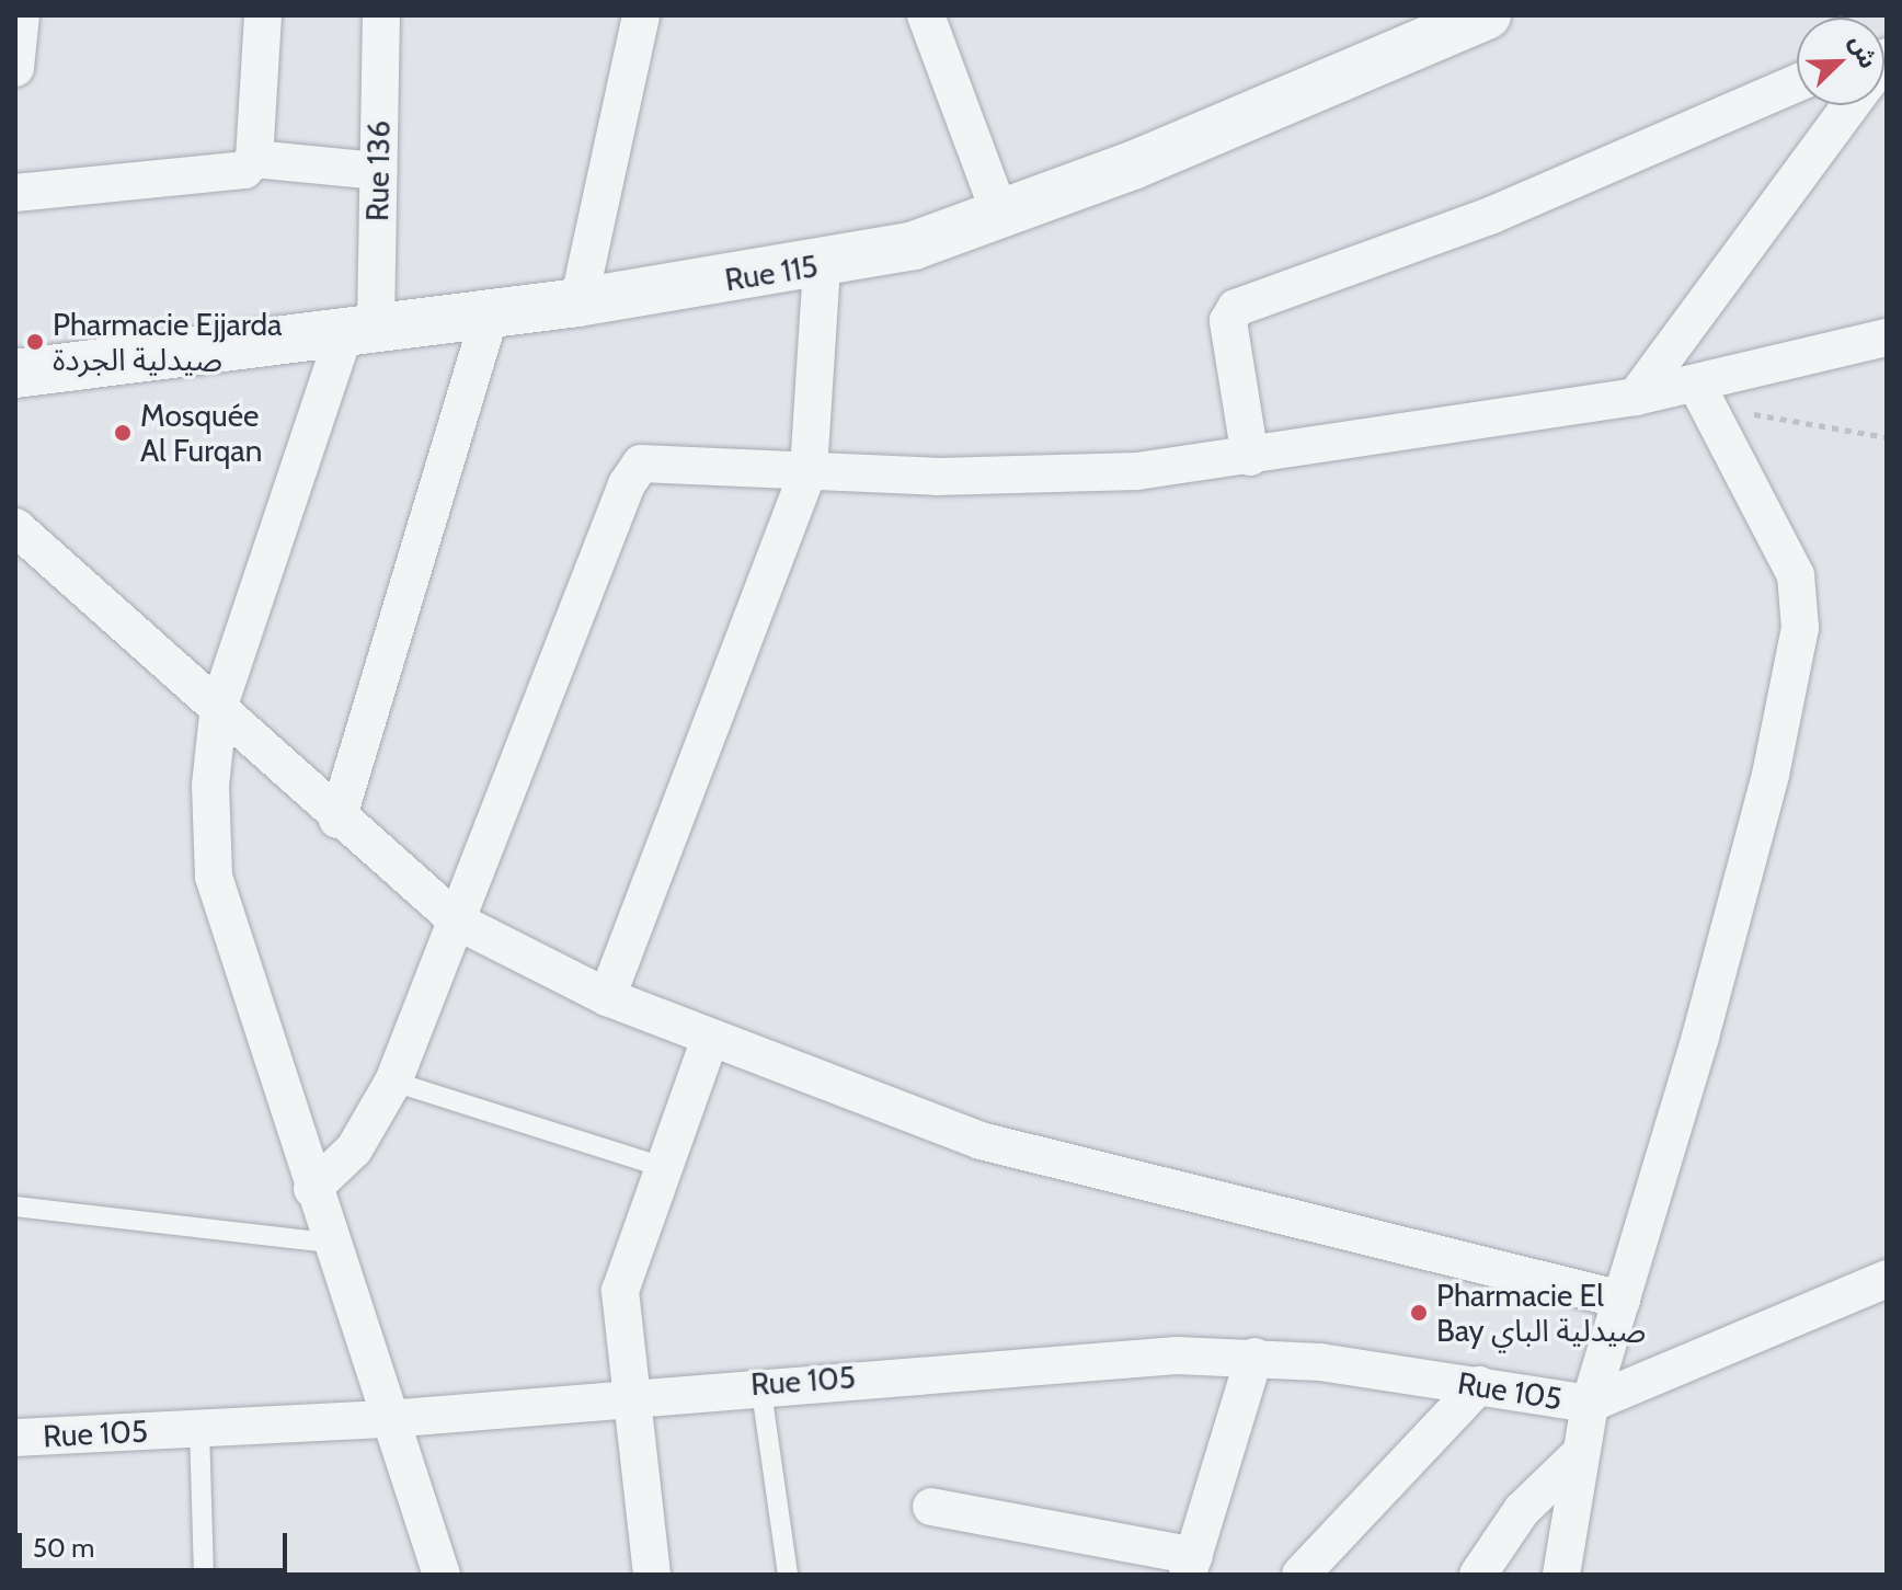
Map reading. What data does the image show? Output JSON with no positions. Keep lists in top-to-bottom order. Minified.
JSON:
{"streets":{"street":["Rue 136","Rue 115","Rue 105"]},"crossings":[["Rue 136","Rue 115"],["Rue 136","Rue 105"]],"places":["Pharmacie Ejjarda صيدلية الجردة","Mosquée Al Furqan","Pharmacie El Bay صيدلية الباي"],"scale_bar":"50 m","north":"top right"}
